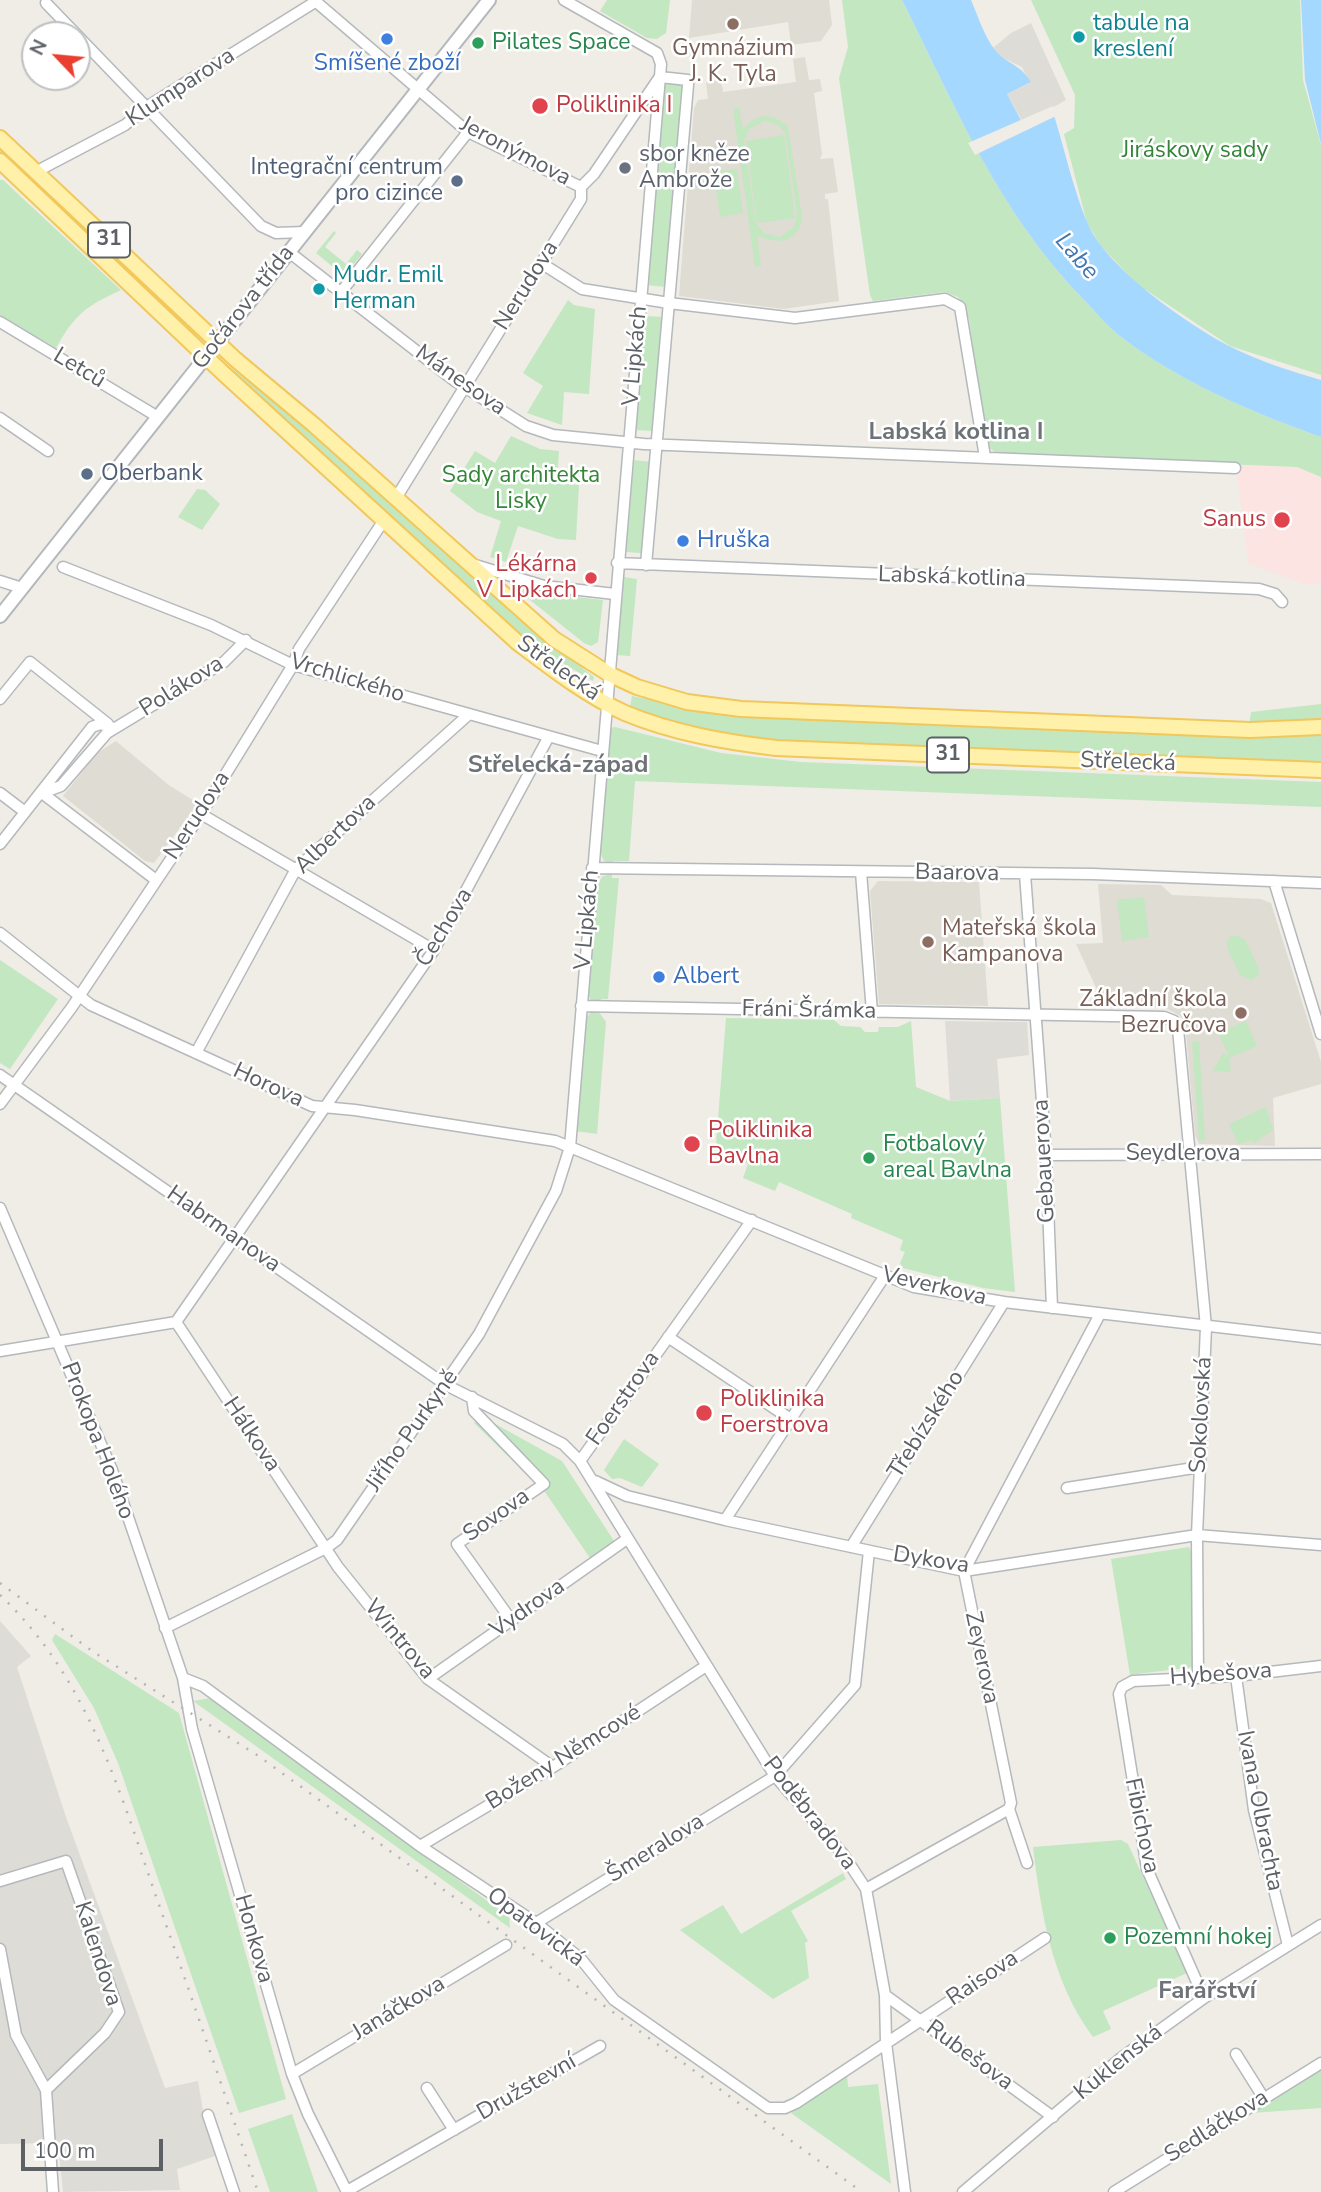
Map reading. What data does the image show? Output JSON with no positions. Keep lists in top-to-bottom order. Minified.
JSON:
{"streets":{"main road":["31","Střelecká"],"street":["Klumparova","Jeronýmova","Nerudova","Gočárova třída","V Lipkách","Letců","Mánesova","Labská kotlina","Vrchlického","Polákova","Albertova","Baarova","Čechova","Fráni Šrámka","Horova","Seydlerova","Gebauerova","Habrmanova","Veverkova","Foerstrova","Sokolovská","Třebízského","Jiřího Purkyně","Hálkova","Prokopa Holého","Sovova","Dykova","Vydrova","Wintrova","Zeyerova","Hybešova","Boženy Němcové","Ivana Olbrachta","Poděbradova","Fibichova","Šmeralova","Opatovická","Honkova","Kalendova","Raisova","Janáčkova","Rubešova","Kuklenská","Družstevní","Sedláčkova"]},"crossings":[["Klumparova","Jeronýmova"],["Jeronýmova","Nerudova"],["Jeronýmova","Gočárova třída"],["Nerudova","V Lipkách"],["Nerudova","Mánesova"],["Nerudova","Střelecká"],["Nerudova","Vrchlického"],["Nerudova","Horova"],["Nerudova","Habrmanova"],["Gočárova třída","Letců"],["Gočárova třída","Mánesova"],["Gočárova třída","Střelecká"],["V Lipkách","Mánesova"],["V Lipkách","Labská kotlina"],["V Lipkách","Střelecká"],["V Lipkách","Vrchlického"],["V Lipkách","Baarova"],["V Lipkách","Fráni Šrámka"],["V Lipkách","Horova"],["V Lipkách","Veverkova"],["V Lipkách","Jiřího Purkyně"],["Vrchlického","Polákova"],["Vrchlického","Albertova"],["Vrchlického","Čechova"],["Albertova","Horova"],["Baarova","Gebauerova"],["Čechova","Horova"],["Čechova","Habrmanova"],["Čechova","Hálkova"],["Fráni Šrámka","Gebauerova"],["Horova","Veverkova"],["Horova","Jiřího Purkyně"],["Seydlerova","Gebauerova"],["Seydlerova","Sokolovská"],["Gebauerova","Veverkova"],["Habrmanova","Jiřího Purkyně"],["Habrmanova","Sovova"],["Habrmanova","Poděbradova"],["Veverkova","Foerstrova"],["Veverkova","Sokolovská"],["Veverkova","Třebízského"],["Veverkova","Jiřího Purkyně"],["Foerstrova","Poděbradova"],["Sokolovská","Dykova"],["Sokolovská","Hybešova"],["Třebízského","Dykova"],["Jiřího Purkyně","Hálkova"],["Jiřího Purkyně","Prokopa Holého"],["Jiřího Purkyně","Wintrova"],["Hálkova","Wintrova"],["Prokopa Holého","Opatovická"],["Prokopa Holého","Honkova"],["Sovova","Vydrova"],["Sovova","Poděbradova"],["Dykova","Zeyerova"],["Dykova","Poděbradova"],["Dykova","Šmeralova"],["Vydrova","Wintrova"],["Vydrova","Poděbradova"],["Wintrova","Boženy Němcové"],["Hybešova","Ivana Olbrachta"],["Hybešova","Fibichova"],["Boženy Němcové","Poděbradova"],["Boženy Němcové","Opatovická"],["Ivana Olbrachta","Kuklenská"],["Poděbradova","Šmeralova"],["Poděbradova","Opatovická"],["Poděbradova","Raisova"],["Poděbradova","Rubešova"],["Fibichova","Kuklenská"],["Šmeralova","Opatovická"],["Opatovická","Honkova"],["Opatovická","Raisova"],["Honkova","Janáčkova"],["Honkova","Družstevní"],["Raisova","Rubešova"],["Rubešova","Kuklenská"]],"districts":["Labská kotlina I","Střelecká-západ","Farářství"],"water":["Labe"],"parks":["Jiráskovy sady","Sady architekta Lisky"],"places":["Gymnázium J. K. Tyla","tabule na kreslení","Smíšené zboží","Pilates Space","Poliklinika I","sbor kněze Ambrože","Integrační centrum pro cizince","Mudr. Emil Herman","Oberbank","Sanus","Hruška","Lékárna V Lipkách","Mateřská škola Kampanova","Albert","Základní škola Bezručova","Poliklinika Bavlna","Fotbalový areal Bavlna","Poliklinika Foerstrova","Pozemní hokej"],"scale_bar":"100 m","north":"top left"}
